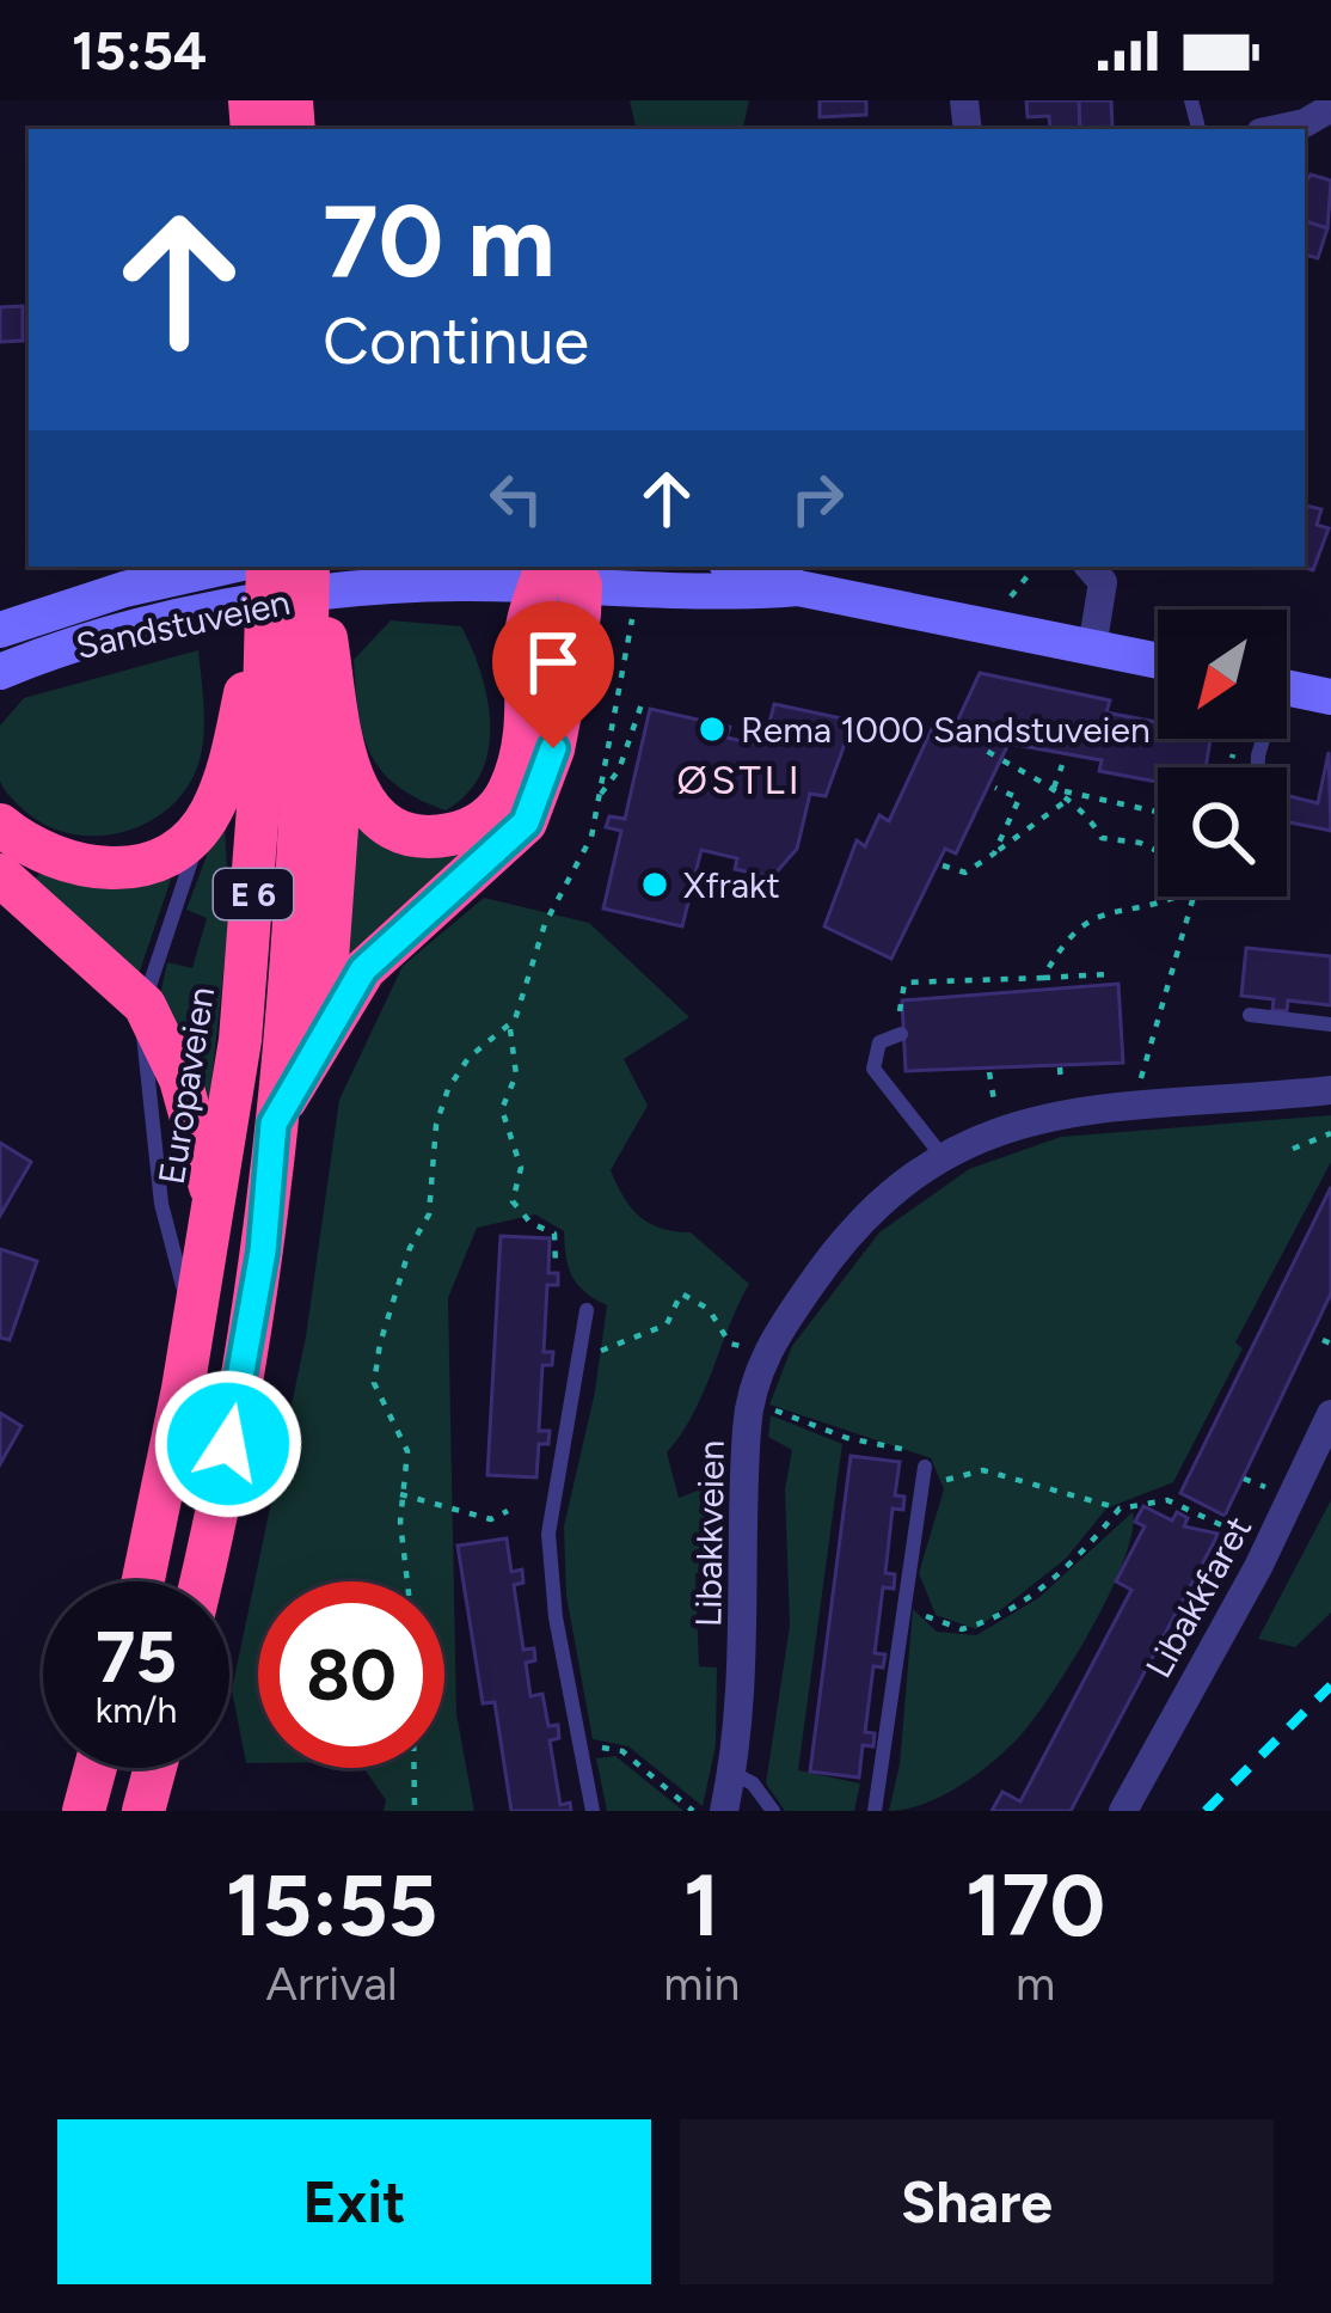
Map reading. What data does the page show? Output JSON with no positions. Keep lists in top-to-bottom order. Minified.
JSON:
{"streets":{"highway":["E 6","Europaveien"],"main road":["Sandstuveien"],"street":["Libakkveien","Libakkfaret"]},"crossings":[["Sandstuveien","E 6"],["Sandstuveien","Europaveien"],["E 6","Europaveien"]],"districts":["ØSTLI"],"places":["Rema 1000 Sandstuveien","Xfrakt"],"north":"bottom left","page":{"status":"15:54","turn":["70 m","Continue"],"speed":"75 km/h","limit":"80","eta":["15:55","Arrival","1","min","170","m"],"buttons":["Exit","Share"]}}
